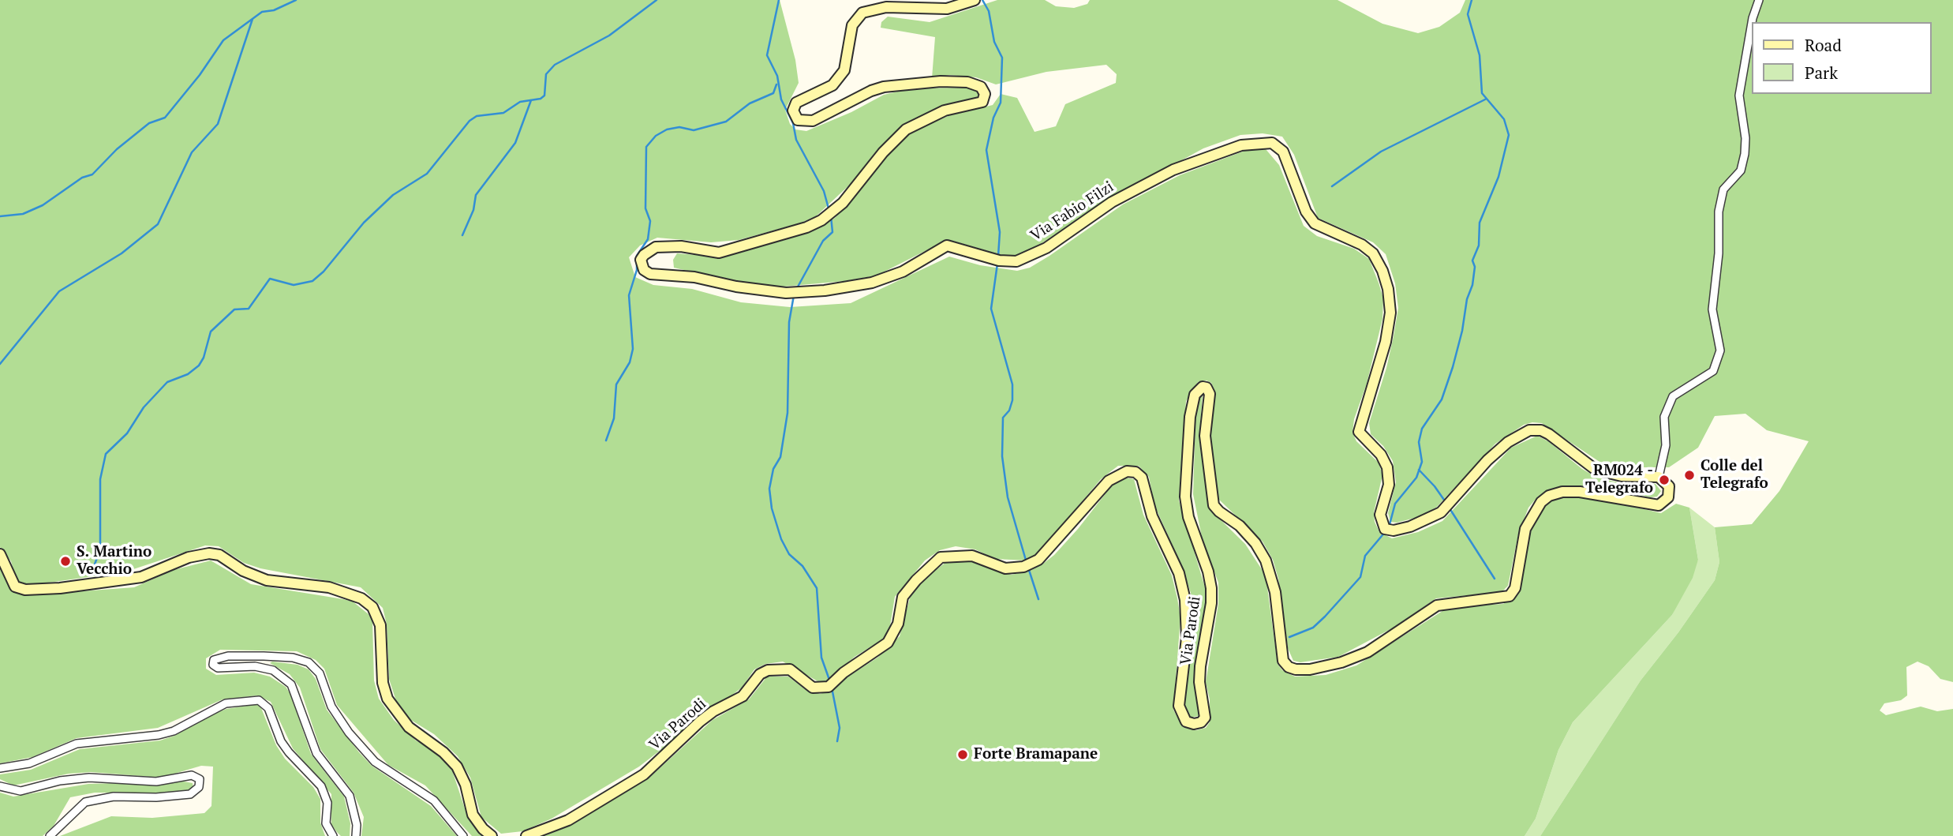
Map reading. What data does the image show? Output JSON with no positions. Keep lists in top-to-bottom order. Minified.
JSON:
{"streets":{"street":["Via Fabio Filzi","Via Parodi"]},"crossings":[["Via Fabio Filzi","Via Parodi"]],"places":["Colle del Telegrafo","RM024 - Telegrafo","S. Martino Vecchio","Forte Bramapane"],"legend":["Road","Park"]}
